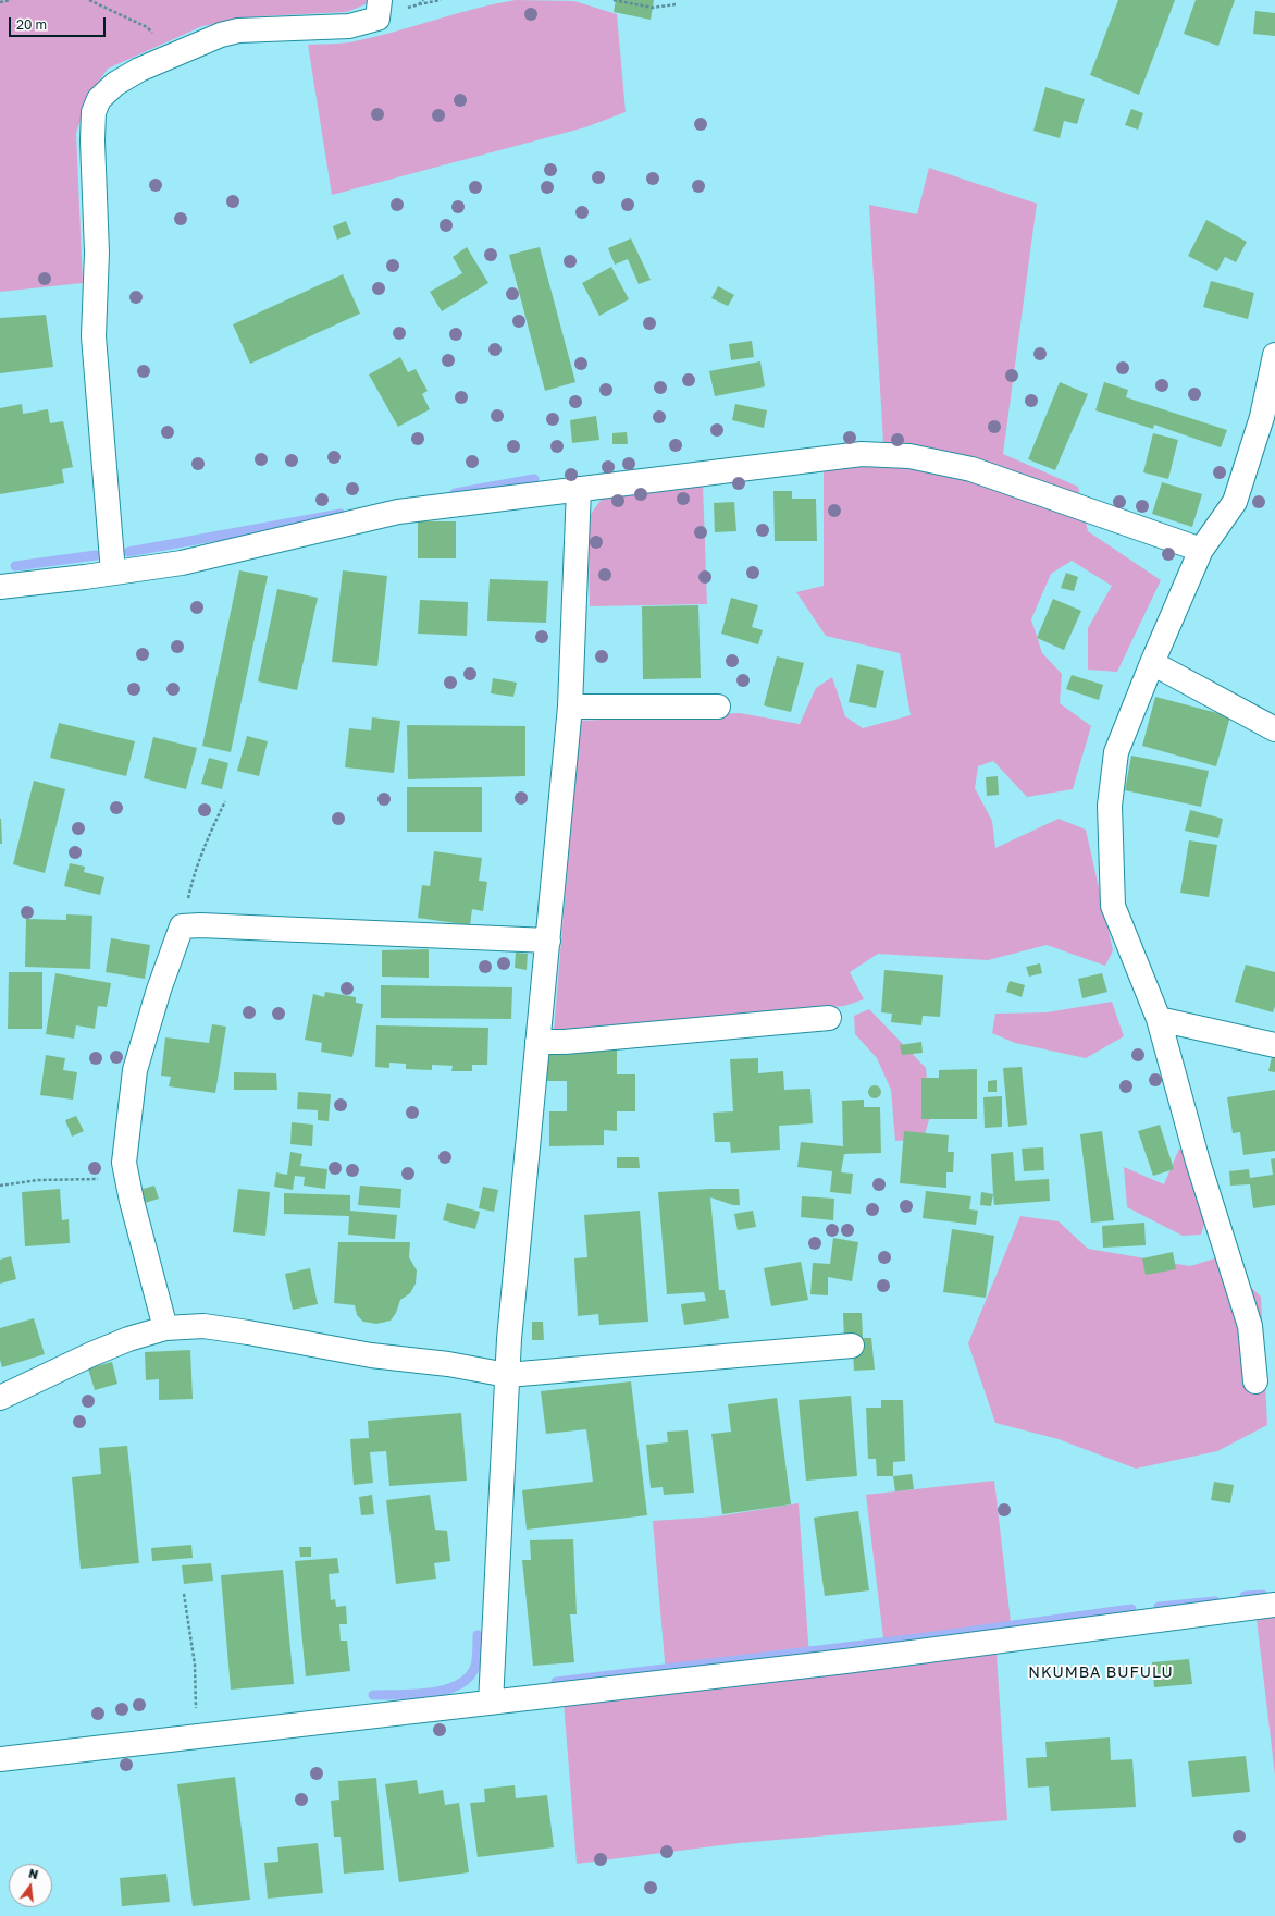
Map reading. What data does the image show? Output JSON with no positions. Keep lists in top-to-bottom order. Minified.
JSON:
{"districts":["NKUMBA BUFULU"],"scale_bar":"20 m","north":"top"}
